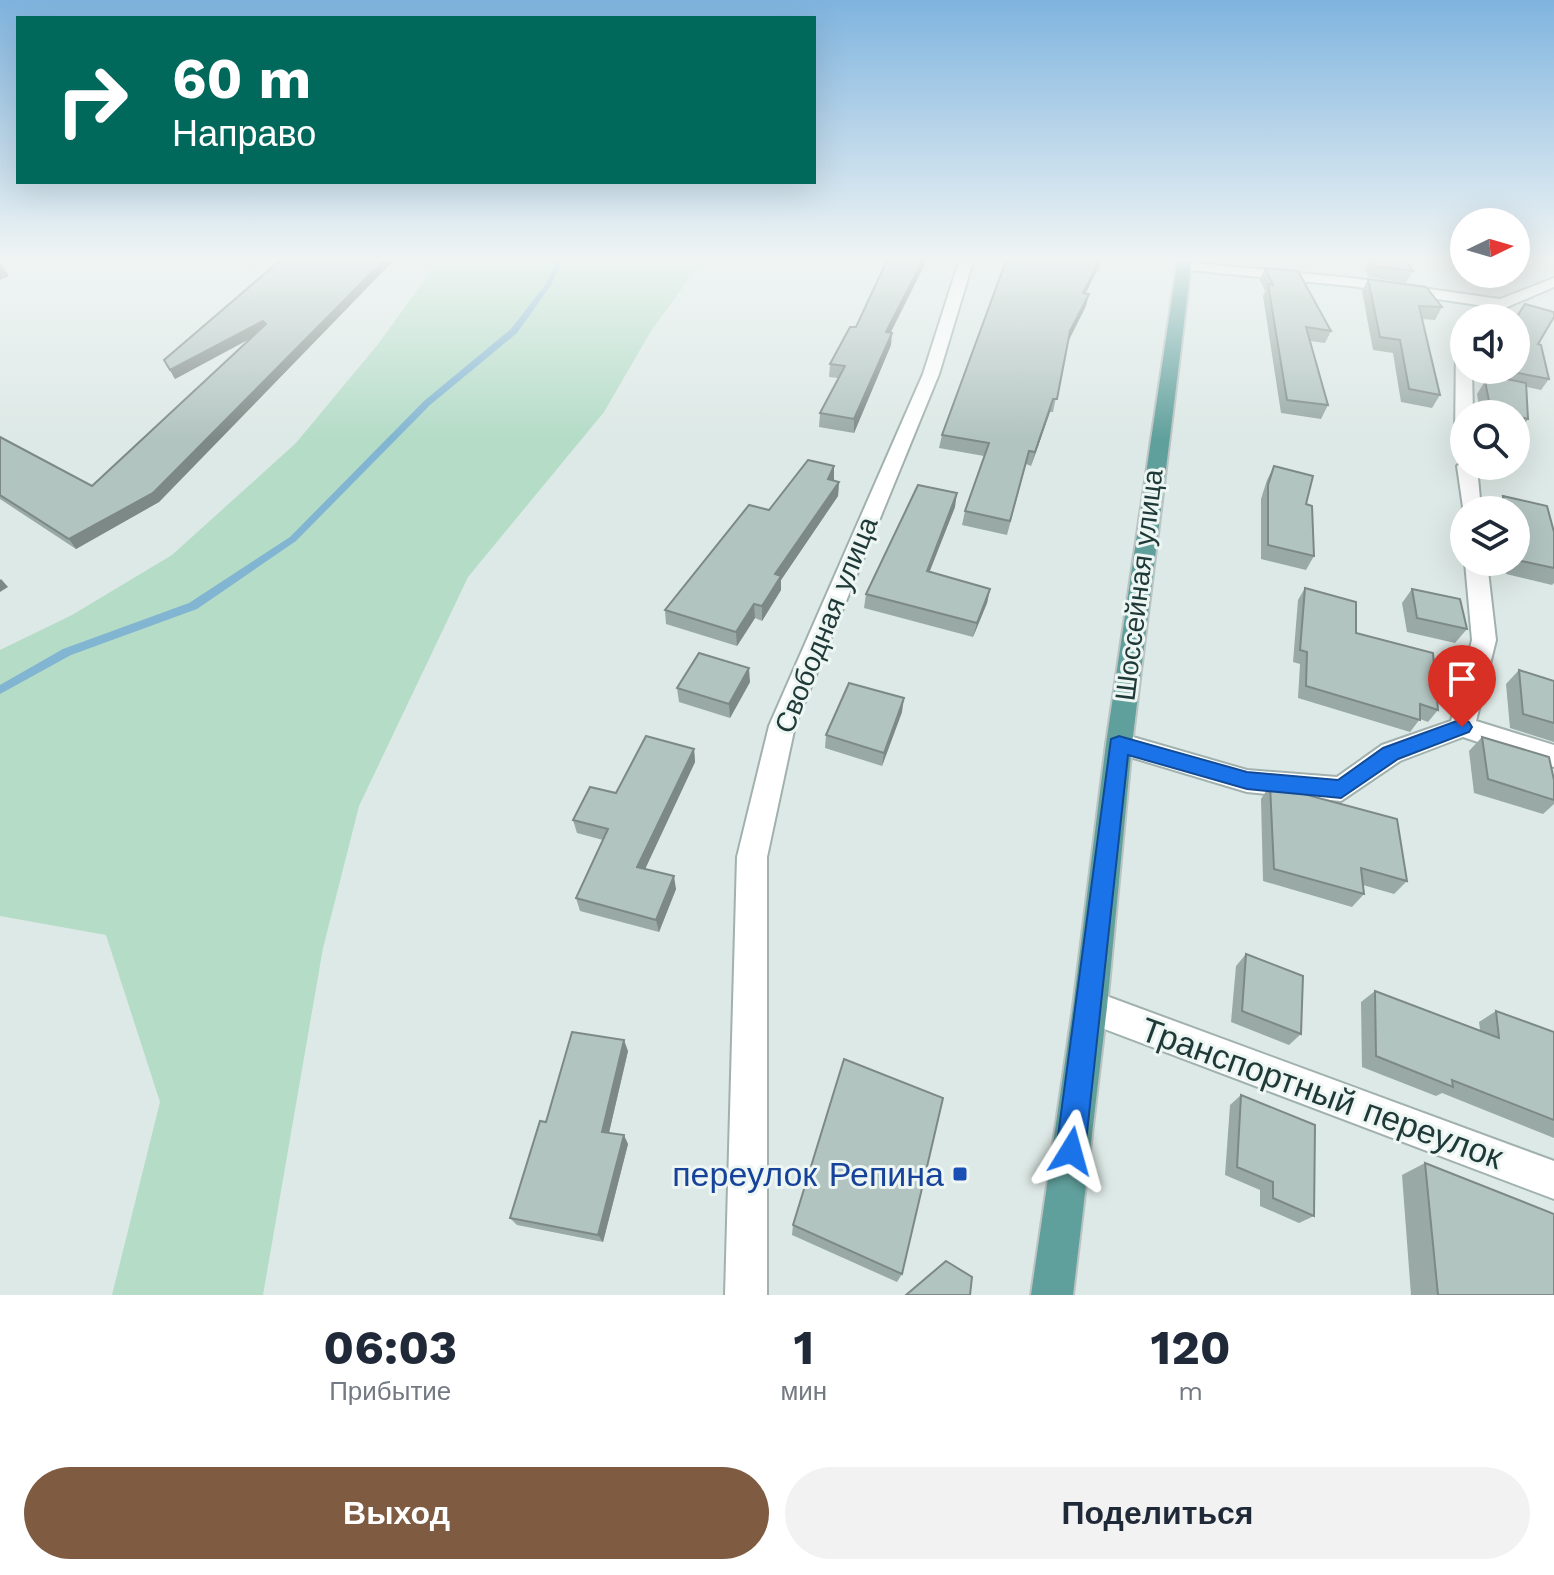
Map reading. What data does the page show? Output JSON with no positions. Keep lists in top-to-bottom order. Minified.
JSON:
{"streets":{"main road":["Шоссейная улица"],"street":["Свободная улица","Транспортный переулок"]},"crossings":[["Шоссейная улица","Транспортный переулок"]],"places":{"transit":["переулок Репина"]},"north":"right","page":{"turn":["60 m","Направо"],"eta":["06:03","Прибытие","1","мин","120","m"],"buttons":["Выход","Поделиться"]}}
